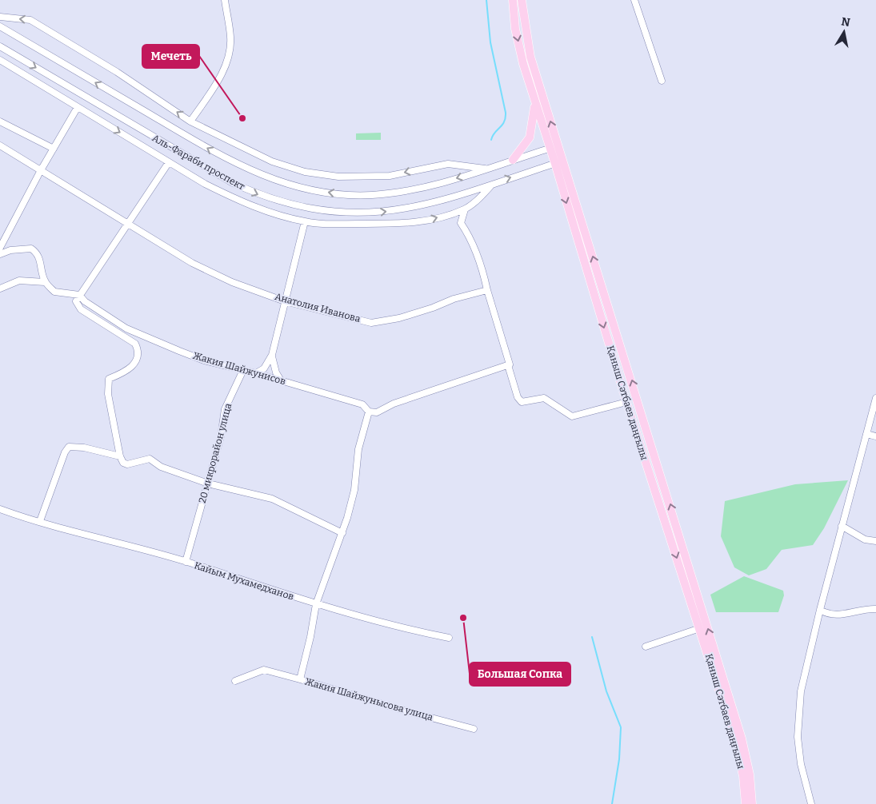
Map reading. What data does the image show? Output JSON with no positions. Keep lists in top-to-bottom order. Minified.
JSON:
{"streets":{"main road":["Қаныш Сәтбаев даңғылы"],"street":["Аль-Фараби проспект","Анатолия Иванова","Жакия Шайжунисов","20 микрорайон улица","Кайым Мухамедханов","Жакия Шайжунысова улица"]},"crossings":[["Аль-Фараби проспект","Қаныш Сәтбаев даңғылы"],["Жакия Шайжунисов","20 микрорайон улица"],["Жакия Шайжунисов","Жакия Шайжунысова улица"],["20 микрорайон улица","Кайым Мухамедханов"],["Кайым Мухамедханов","Жакия Шайжунысова улица"]],"places":["Мечеть","Большая Сопка"],"north":"top"}
